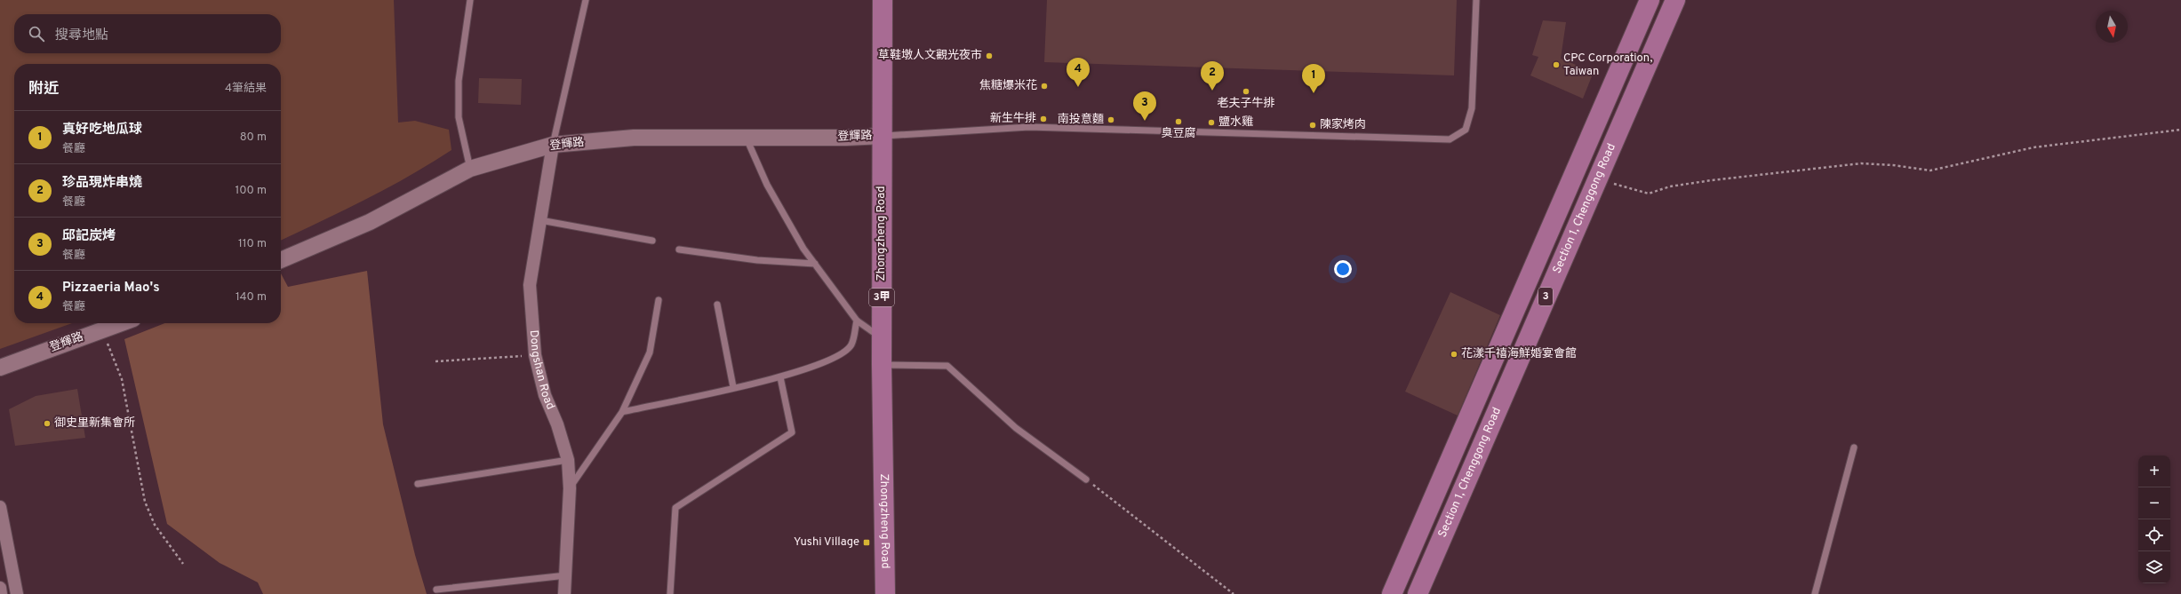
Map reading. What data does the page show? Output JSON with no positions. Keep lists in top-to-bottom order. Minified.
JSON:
{"streets":{"main road":["Section 1, Chenggong Road","Zhongzheng Road","3","3甲"],"street":["登輝路","Dongshan Road"]},"crossings":[["登輝路","Zhongzheng Road"],["登輝路","Dongshan Road"]],"places":{"other":["草鞋墩人文觀光夜市","CPC Corporation, Taiwan","焦糖爆米花","老夫子牛排","新生牛排","南投意麵","臭豆腐","鹽水雞","陳家烤肉","花漾千禧海鮮婚宴會館","御史里新集會所"],"transit":["Yushi Village"]},"north":"bottom","page":{"search":"搜尋地點","pins":["4","2","1","3"],"heading":["附近","4筆結果"],"list":[{"mark":"1","name":"真好吃地瓜球","note":"餐廳","value":"80 m"},{"mark":"2","name":"珍品現炸串燒","note":"餐廳","value":"100 m"},{"mark":"3","name":"邱記炭烤","note":"餐廳","value":"110 m"},{"mark":"4","name":"Pizzaeria Mao's","note":"餐廳","value":"140 m"}],"map_buttons":["+","−"]}}
